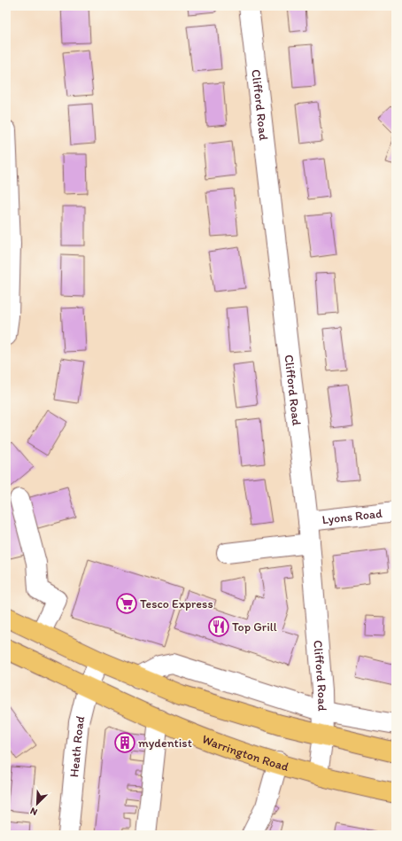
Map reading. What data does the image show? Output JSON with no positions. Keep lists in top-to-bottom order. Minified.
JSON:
{"streets":{"main road":["Warrington Road"],"street":["Clifford Road","Lyons Road","Heath Road"]},"crossings":[["Clifford Road","Lyons Road"],["Clifford Road","Warrington Road"],["Heath Road","Warrington Road"]],"places":{"supermarket":["Tesco Express"],"restaurant":["Top Grill"],"building":["mydentist"]},"north":"bottom left"}
